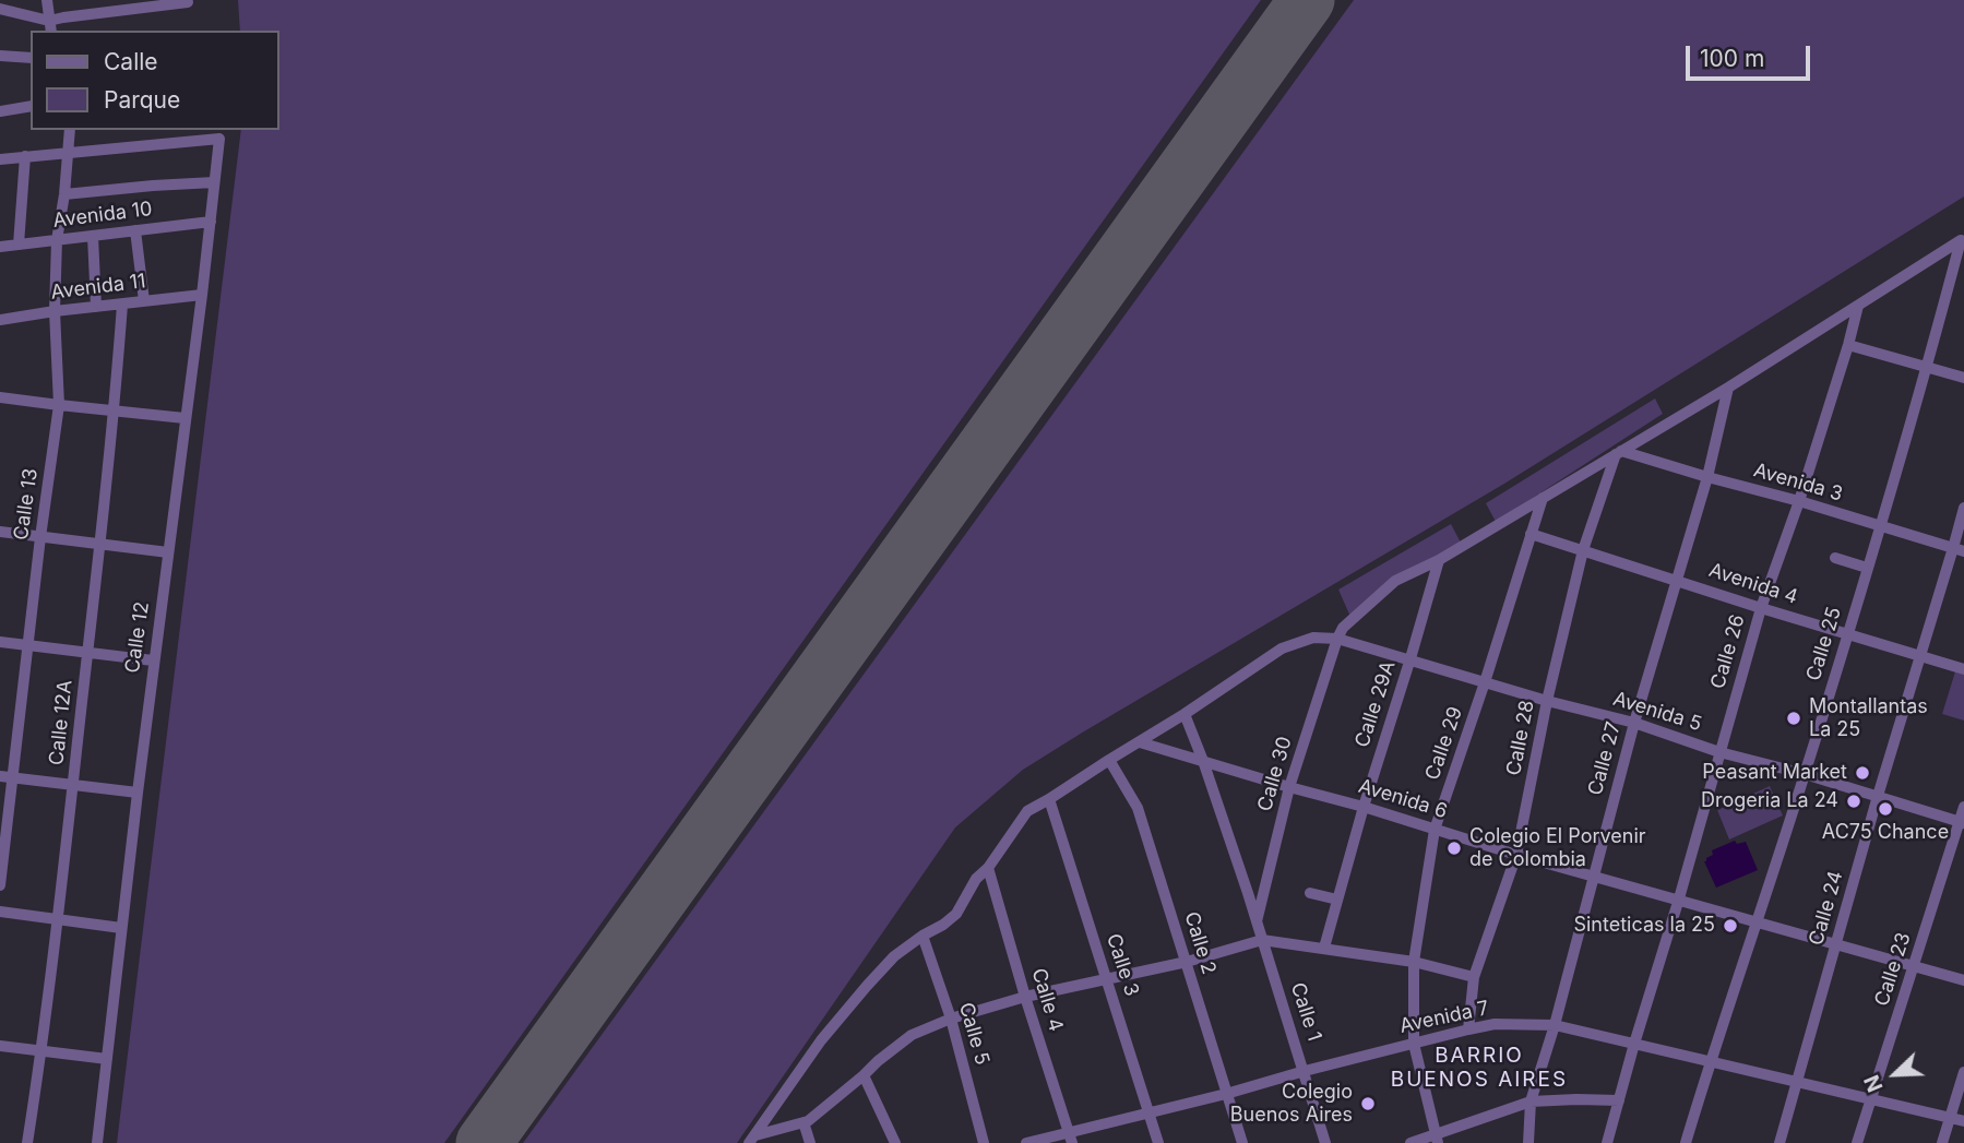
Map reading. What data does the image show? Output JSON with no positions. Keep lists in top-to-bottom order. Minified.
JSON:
{"streets":{"street":["Avenida 10","Avenida 11","Avenida 3","Calle 13","Avenida 4","Calle 12","Calle 25","Calle 26","Calle 29A","Avenida 5","Calle 12A","Calle 28","Calle 29","Calle 27","Calle 30","Avenida 6","Calle 24","Calle 2","Calle 3","Calle 23","Calle 4","Calle 1","Avenida 7","Calle 5"]},"crossings":[["Avenida 10","Calle 13"],["Avenida 10","Calle 12"],["Avenida 11","Calle 13"],["Avenida 11","Calle 12"],["Avenida 11","Calle 12A"],["Avenida 3","Calle 25"],["Avenida 3","Calle 26"],["Avenida 3","Calle 28"],["Avenida 3","Calle 27"],["Avenida 3","Calle 24"],["Calle 13","Calle 12"],["Avenida 4","Calle 25"],["Avenida 4","Calle 26"],["Avenida 4","Calle 28"],["Avenida 4","Calle 29"],["Avenida 4","Calle 27"],["Avenida 4","Calle 24"],["Calle 25","Avenida 5"],["Calle 25","Avenida 6"],["Calle 25","Avenida 7"],["Calle 26","Avenida 5"],["Calle 26","Avenida 6"],["Calle 26","Avenida 7"],["Calle 29A","Avenida 5"],["Calle 29A","Avenida 6"],["Avenida 5","Calle 28"],["Avenida 5","Calle 29"],["Avenida 5","Calle 27"],["Avenida 5","Calle 30"],["Avenida 5","Calle 24"],["Avenida 5","Calle 23"],["Calle 28","Avenida 6"],["Calle 28","Avenida 7"],["Calle 29","Avenida 6"],["Calle 29","Avenida 7"],["Calle 27","Avenida 6"],["Calle 27","Avenida 7"],["Calle 30","Avenida 6"],["Calle 30","Calle 1"],["Avenida 6","Calle 24"],["Avenida 6","Calle 23"],["Avenida 6","Calle 1"],["Calle 24","Avenida 7"],["Calle 2","Avenida 7"],["Calle 3","Avenida 7"],["Calle 23","Avenida 7"],["Calle 4","Avenida 7"],["Calle 1","Avenida 7"]],"districts":["BARRIO BUENOS AIRES"],"places":["Montallantas La 25","Peasant Market","Drogeria La 24","AC75 Chance","Colegio El Porvenir de Colombia","Sinteticas la 25","Colegio Buenos Aires"],"legend":["Calle","Parque"],"scale_bar":"100 m","north":"bottom left"}
